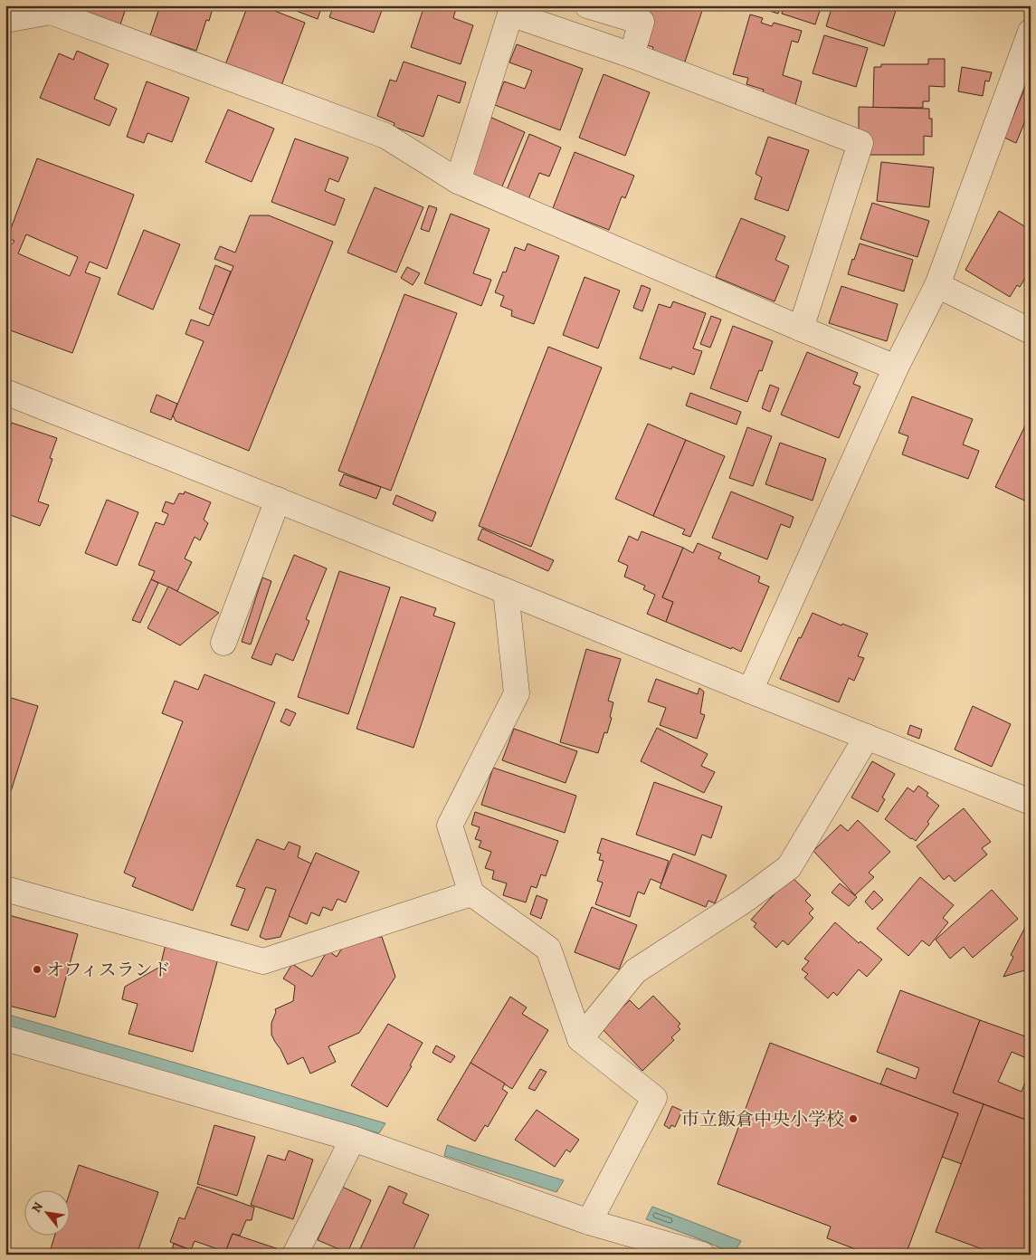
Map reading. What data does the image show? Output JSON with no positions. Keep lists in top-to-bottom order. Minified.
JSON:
{"places":["オフィスランド","市立飯倉中央小学校"],"north":"top left"}
